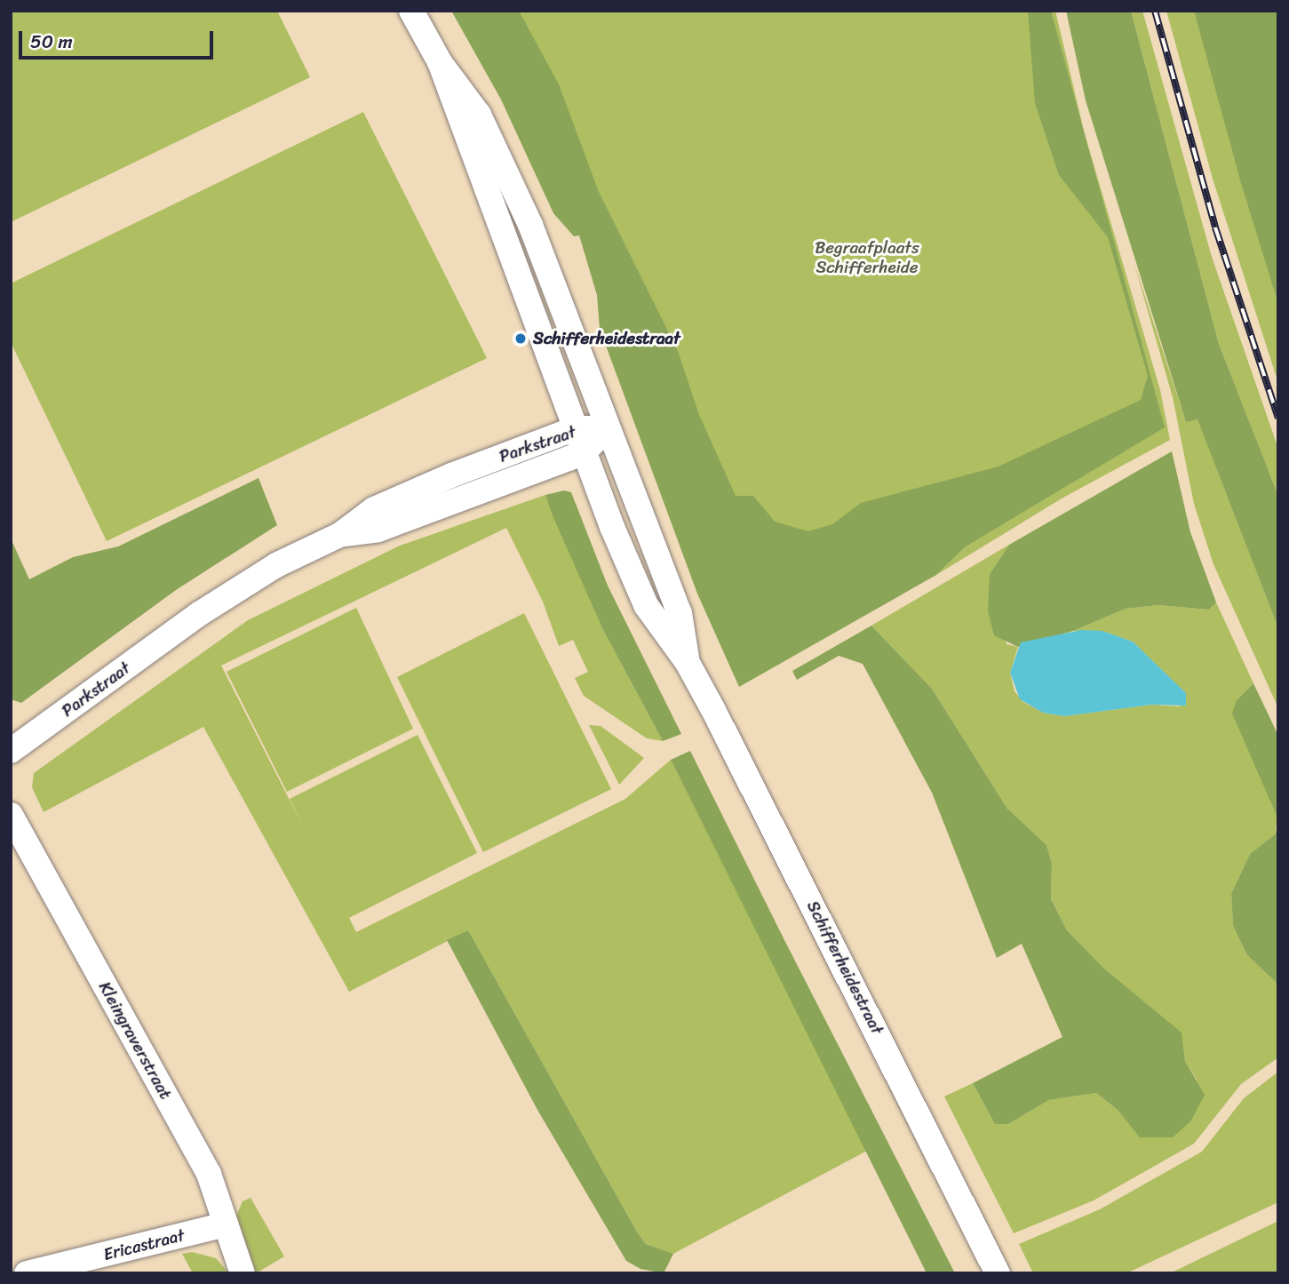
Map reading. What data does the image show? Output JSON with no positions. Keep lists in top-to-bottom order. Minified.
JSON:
{"streets":{"street":["Parkstraat","Schifferheidestraat","Kleingraverstraat","Ericastraat"]},"crossings":[["Parkstraat","Schifferheidestraat"],["Kleingraverstraat","Ericastraat"]],"parks":["Begraafplaats Schifferheide"],"places":["Schifferheidestraat"],"scale_bar":"50 m"}
